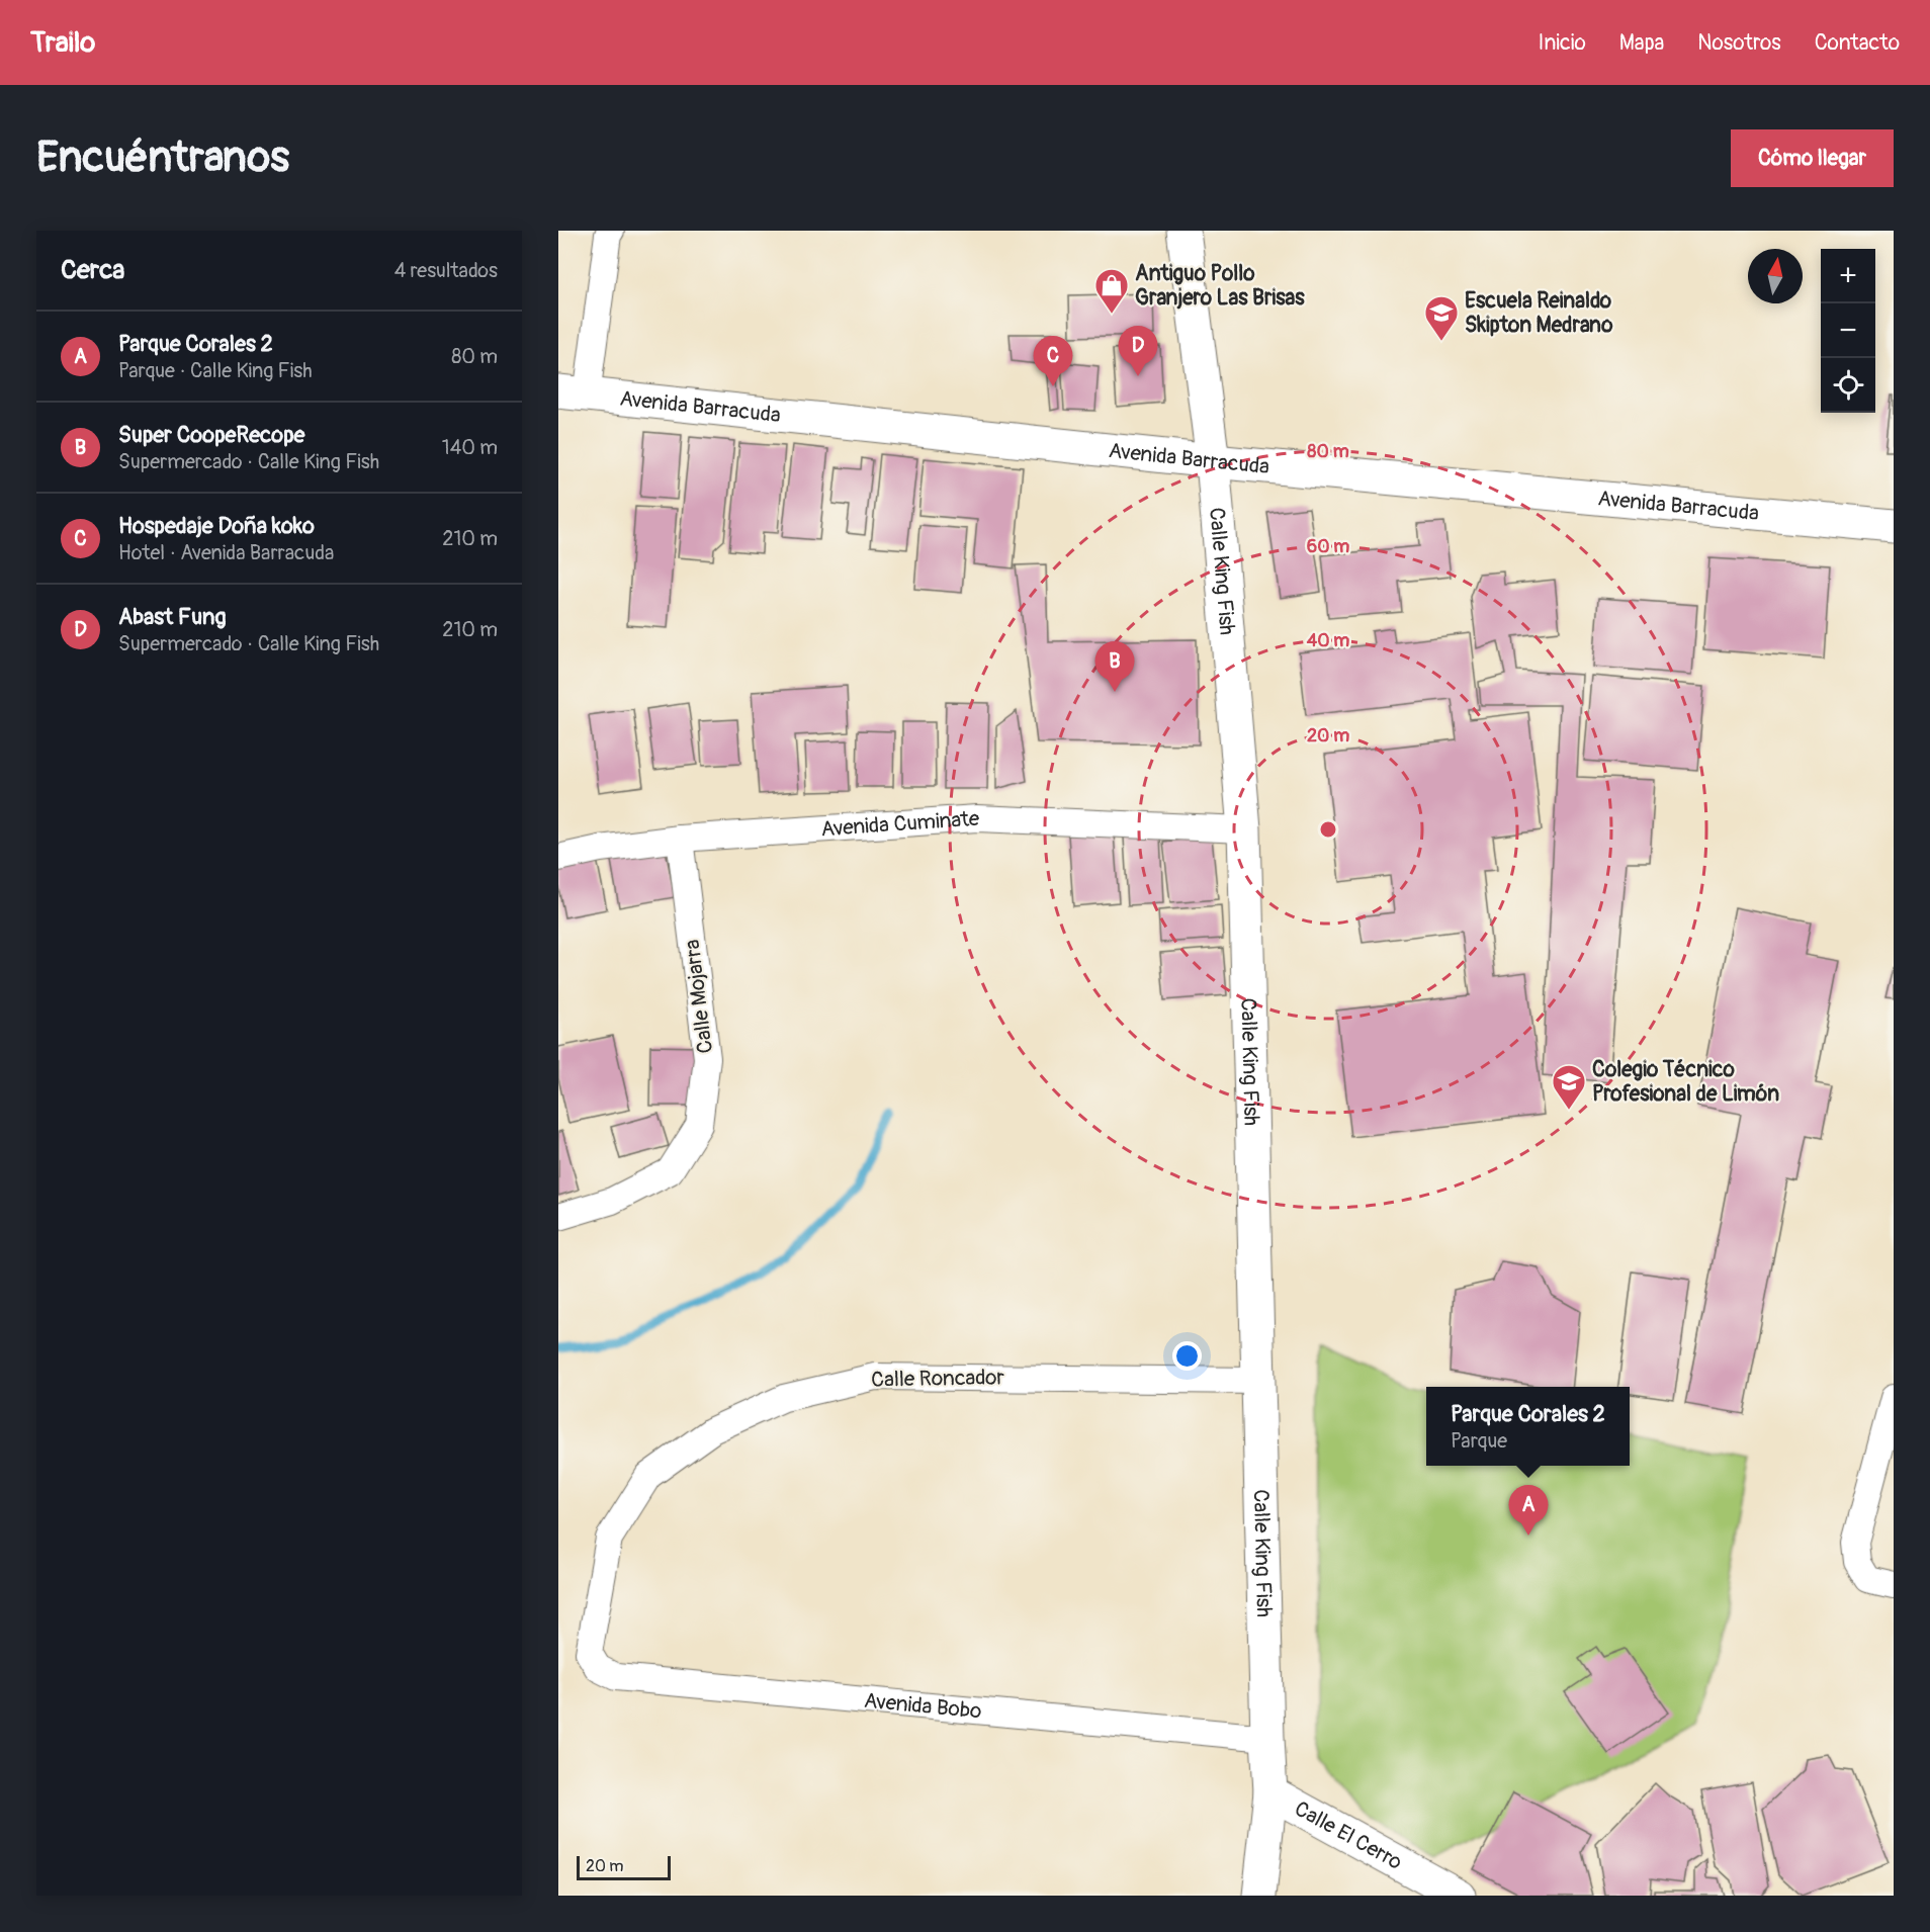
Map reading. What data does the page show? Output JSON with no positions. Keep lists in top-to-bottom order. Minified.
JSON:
{"streets":{"street":["Avenida Barracuda","Calle King Fish","Avenida Cuminate","Calle Mojarra","Calle Roncador","Avenida Bobo","Calle El Cerro"]},"crossings":[["Avenida Barracuda","Calle King Fish"],["Calle King Fish","Avenida Cuminate"],["Calle King Fish","Calle Roncador"],["Calle King Fish","Avenida Bobo"],["Calle King Fish","Calle El Cerro"],["Avenida Cuminate","Calle Mojarra"],["Calle Roncador","Avenida Bobo"]],"places":{"shop":["Antiguo Pollo Granjero Las Brisas"],"school or university":["Escuela Reinaldo Skipton Medrano","Colegio Técnico Profesional de Limón"]},"scale_bar":"20 m","north":"top","page":{"header":"Trailo","nav":["Inicio","Mapa","Nosotros","Contacto"],"buttons":"Cómo llegar","title":"Encuéntranos","heading":["Cerca","4 resultados"],"map_buttons":["+","−"],"list":[{"mark":"A","name":"Parque Corales 2","note":"Parque · Calle King Fish","value":"80 m"},{"mark":"B","name":"Super CoopeRecope","note":"Supermercado · Calle King Fish","value":"140 m"},{"mark":"C","name":"Hospedaje Doña koko","note":"Hotel · Avenida Barracuda","value":"210 m"},{"mark":"D","name":"Abast Fung","note":"Supermercado · Calle King Fish","value":"210 m"}],"pins":["D","C","B","A"],"popup":["Parque Corales 2","Parque"],"scale":"20 m"},"rings":["80 m","60 m","40 m","20 m"]}
